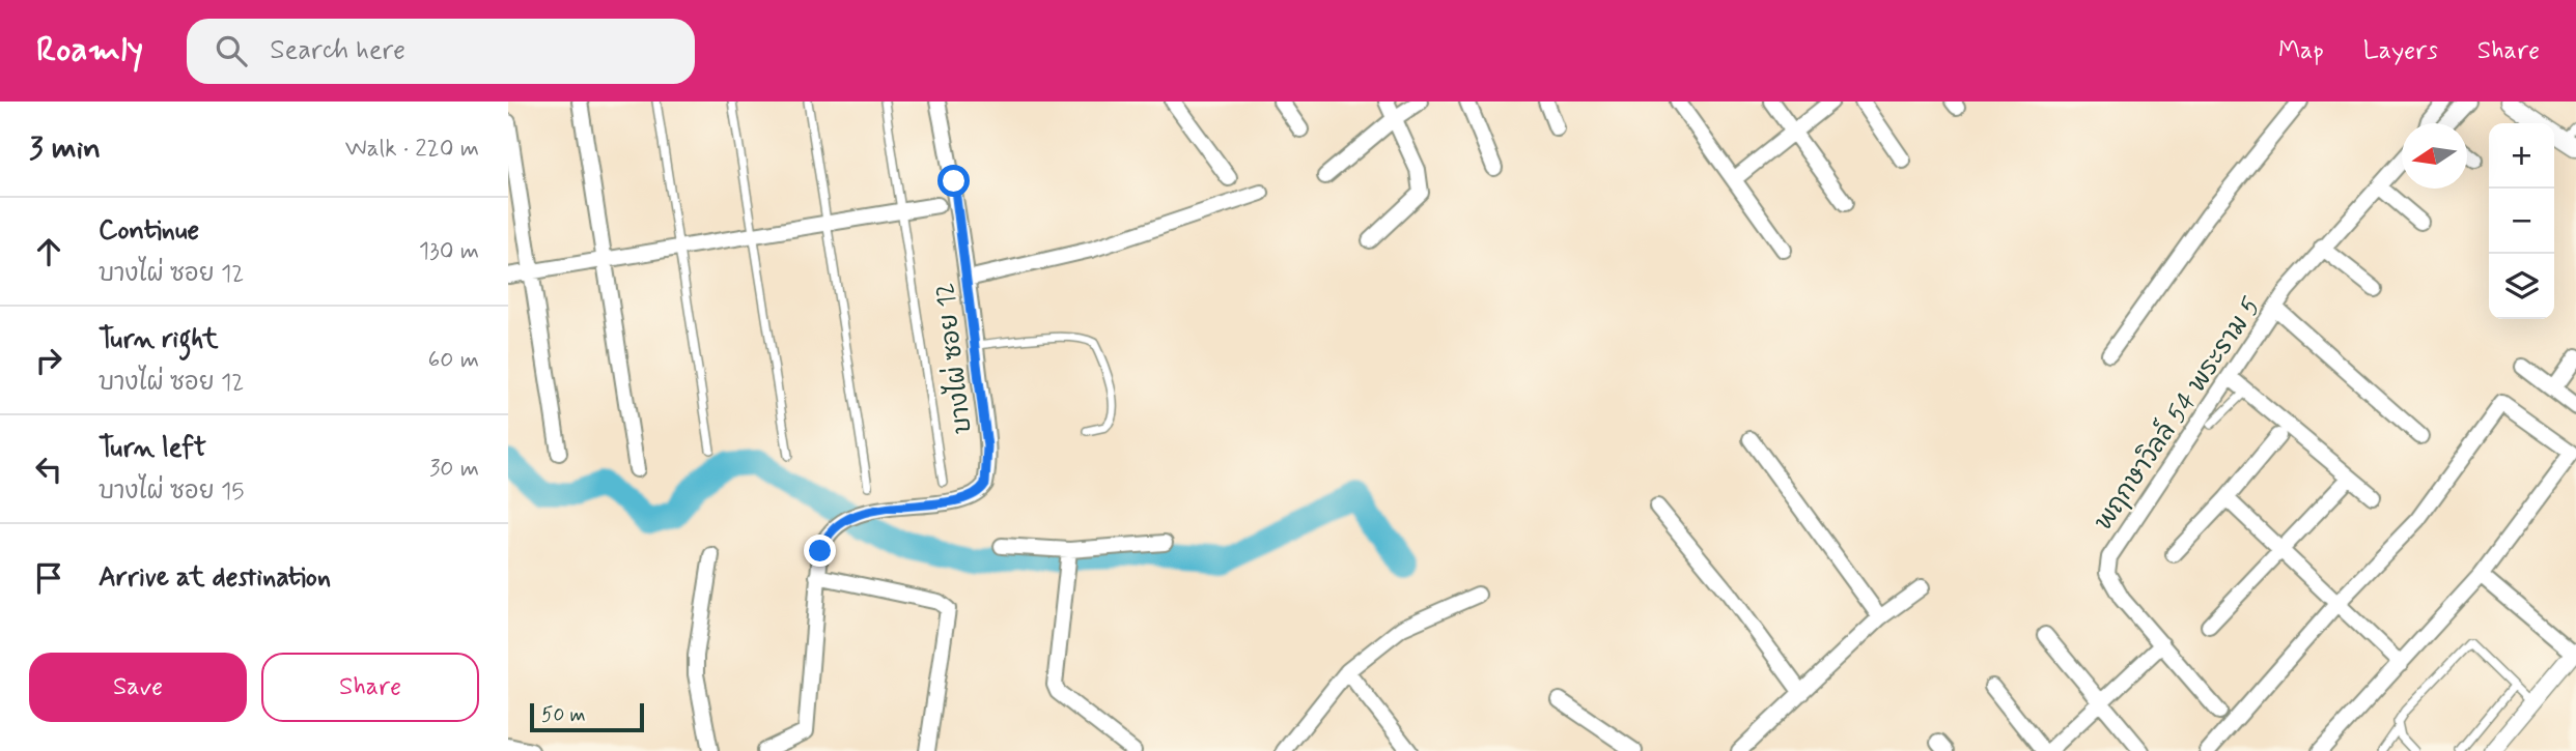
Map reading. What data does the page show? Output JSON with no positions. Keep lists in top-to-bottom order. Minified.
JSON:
{"streets":{"street":["บางไผ่ ซอย 12","พฤกษาวิลล์ 54 พระราม 5"]},"scale_bar":"50 m","north":"left","page":{"header":"Roamly","search":"Search here","nav":["Map","Layers","Share"],"heading":["3 min","Walk · 220 m"],"map_buttons":["+","−"],"list":[["Continue","บางไผ่ ซอย 12","130 m"],["Turn right","บางไผ่ ซอย 12","60 m"],["Turn left","บางไผ่ ซอย 15","30 m"],"Arrive at destination"],"buttons":["Save","Share"],"scale":"50 m"}}
